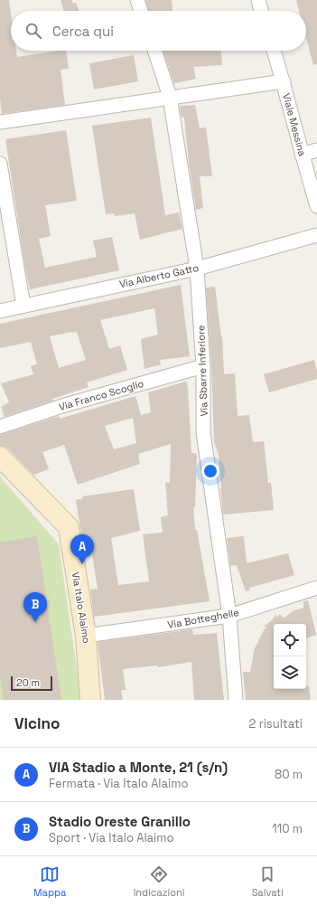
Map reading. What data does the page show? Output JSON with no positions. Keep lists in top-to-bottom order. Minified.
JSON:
{"streets":{"street":["Viale Messina","Via Alberto Gatto","Via Sbarre Inferiore","Via Franco Scoglio","Via Italo Alaimo","Via Botteghelle"]},"crossings":[["Via Alberto Gatto","Via Sbarre Inferiore"],["Via Sbarre Inferiore","Via Franco Scoglio"],["Via Sbarre Inferiore","Via Botteghelle"],["Via Italo Alaimo","Via Botteghelle"]],"scale_bar":"20 m","page":{"search":"Cerca qui","pins":["A","B"],"scale":"20 m","heading":["Vicino","2 risultati"],"list":[{"mark":"A","name":"VIA Stadio a Monte, 21 (s/n)","note":"Fermata · Via Italo Alaimo","value":"80 m"},{"mark":"B","name":"Stadio Oreste Granillo","note":"Sport · Via Italo Alaimo","value":"110 m"}],"nav":["Mappa","Indicazioni","Salvati"]}}
